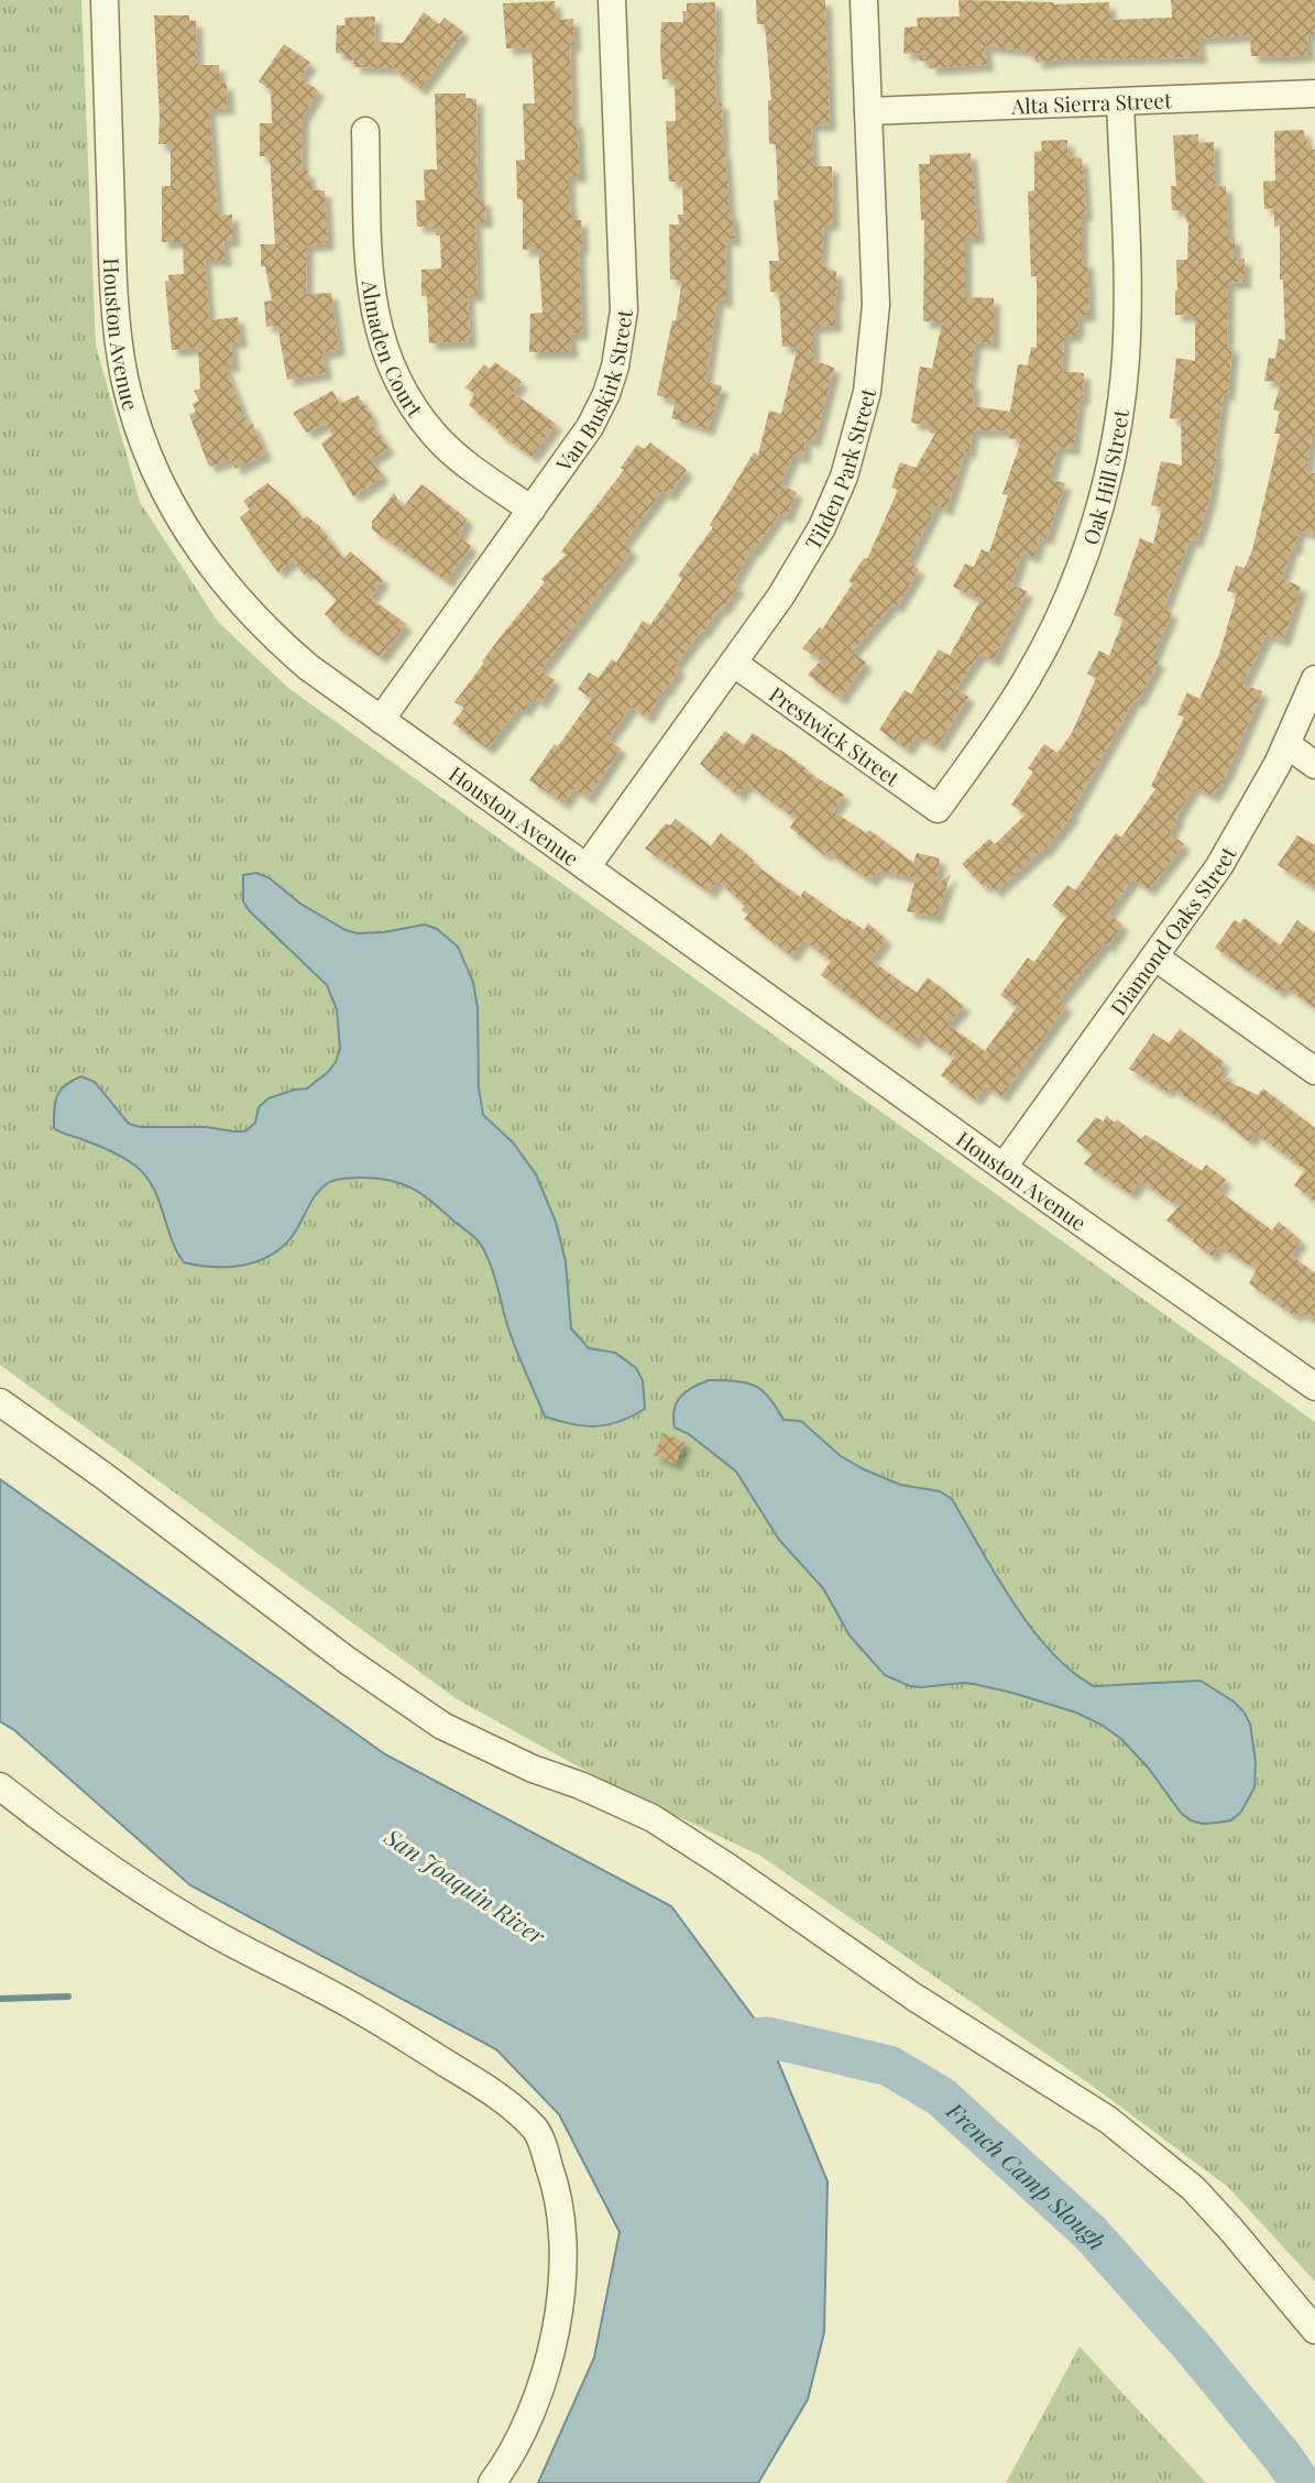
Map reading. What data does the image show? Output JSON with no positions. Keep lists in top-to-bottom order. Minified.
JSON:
{"streets":{"street":["Alta Sierra Street","Houston Avenue","Almaden Court","Van Buskirk Street","Tilden Park Street","Oak Hill Street","Prestwick Street","Diamond Oaks Street"]},"crossings":[["Alta Sierra Street","Tilden Park Street"],["Alta Sierra Street","Oak Hill Street"],["Houston Avenue","Van Buskirk Street"],["Houston Avenue","Tilden Park Street"],["Houston Avenue","Diamond Oaks Street"],["Almaden Court","Van Buskirk Street"],["Tilden Park Street","Prestwick Street"],["Oak Hill Street","Prestwick Street"]],"water":["San Joaquin River","French Camp Slough"]}
